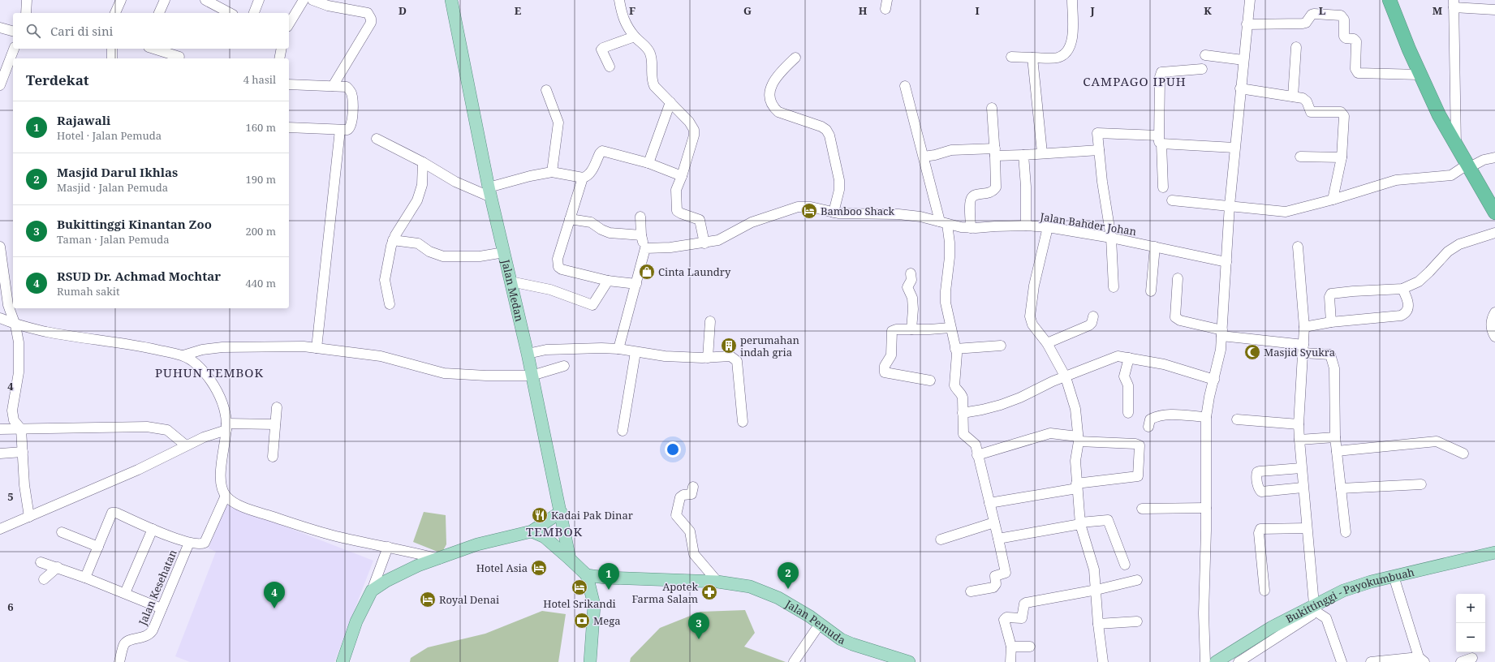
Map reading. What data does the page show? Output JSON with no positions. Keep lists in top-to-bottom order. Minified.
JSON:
{"streets":{"main road":["Jalan Medan","Bukittinggi - Payokumbuah","Jalan Pemuda"],"street":["Jalan Bahder Johan","Jalan Kesehatan"]},"districts":["CAMPAGO IPUH","PUHUN TEMBOK","TEMBOK"],"places":{"hotel":["Bamboo Shack","Hotel Asia","Hotel Srikandi","Royal Denai"],"shop":["Cinta Laundry"],"building":["perumahan indah gria"],"mosque":["Masjid Syukra"],"restaurant":["Kadai Pak Dinar"],"pharmacy":["Apotek Farma Salam"],"bank":["Mega"]},"page":{"search":"Cari di sini","heading":["Terdekat","4 hasil"],"list":[{"mark":"1","name":"Rajawali","note":"Hotel · Jalan Pemuda","value":"160 m"},{"mark":"2","name":"Masjid Darul Ikhlas","note":"Masjid · Jalan Pemuda","value":"190 m"},{"mark":"3","name":"Bukittinggi Kinantan Zoo","note":"Taman · Jalan Pemuda","value":"200 m"},{"mark":"4","name":"RSUD Dr. Achmad Mochtar","note":"Rumah sakit","value":"440 m"}],"pins":["2","1","4","3"],"map_buttons":["+","−"]},"grid":{"columns":["D","E","F","G","H","I","J","K","L","M"],"rows":["4","5","6"]}}
